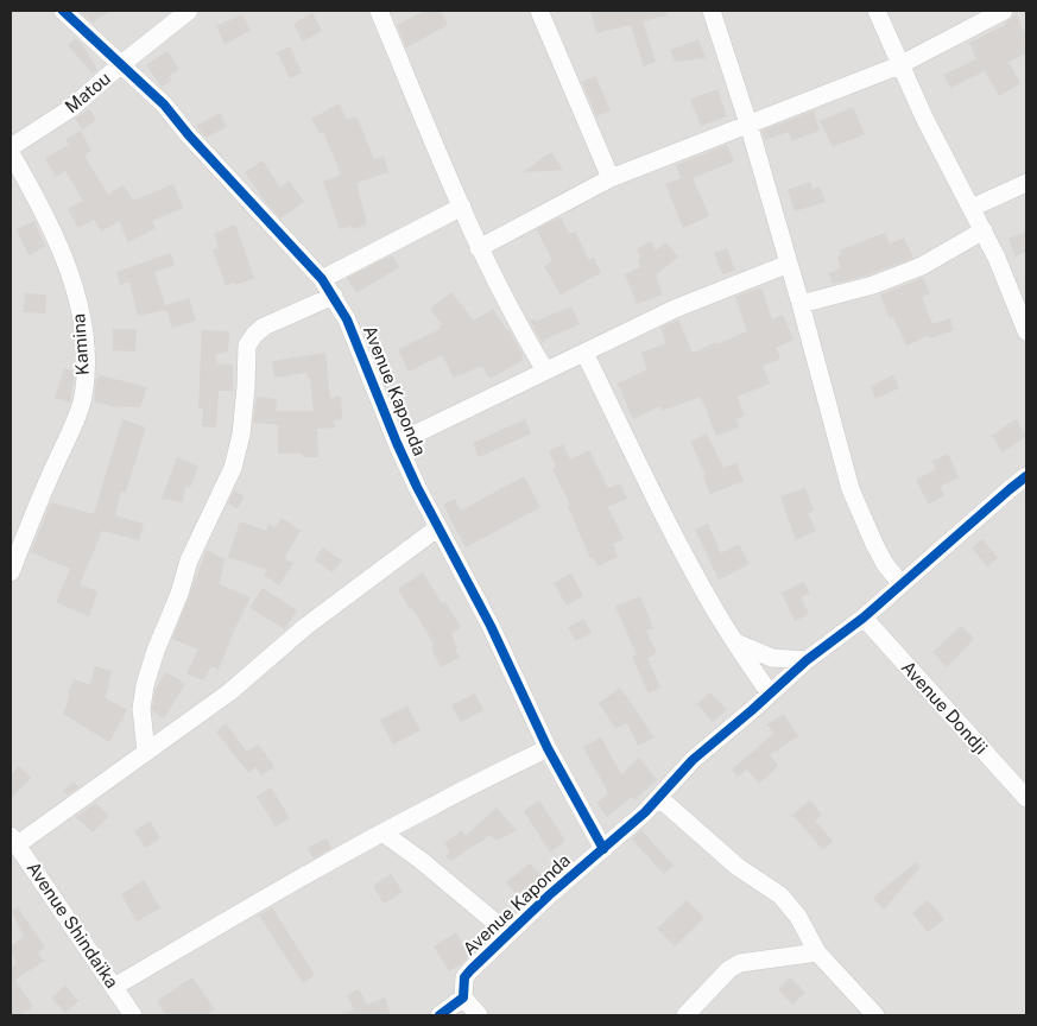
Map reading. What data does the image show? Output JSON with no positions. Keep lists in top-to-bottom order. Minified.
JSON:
{"streets":{"street":["Matou","Kamina","Avenue Kaponda","Avenue Dondji","Avenue Shindaïka"]},"crossings":[["Matou","Avenue Kaponda"],["Avenue Kaponda","Avenue Dondji"]]}
